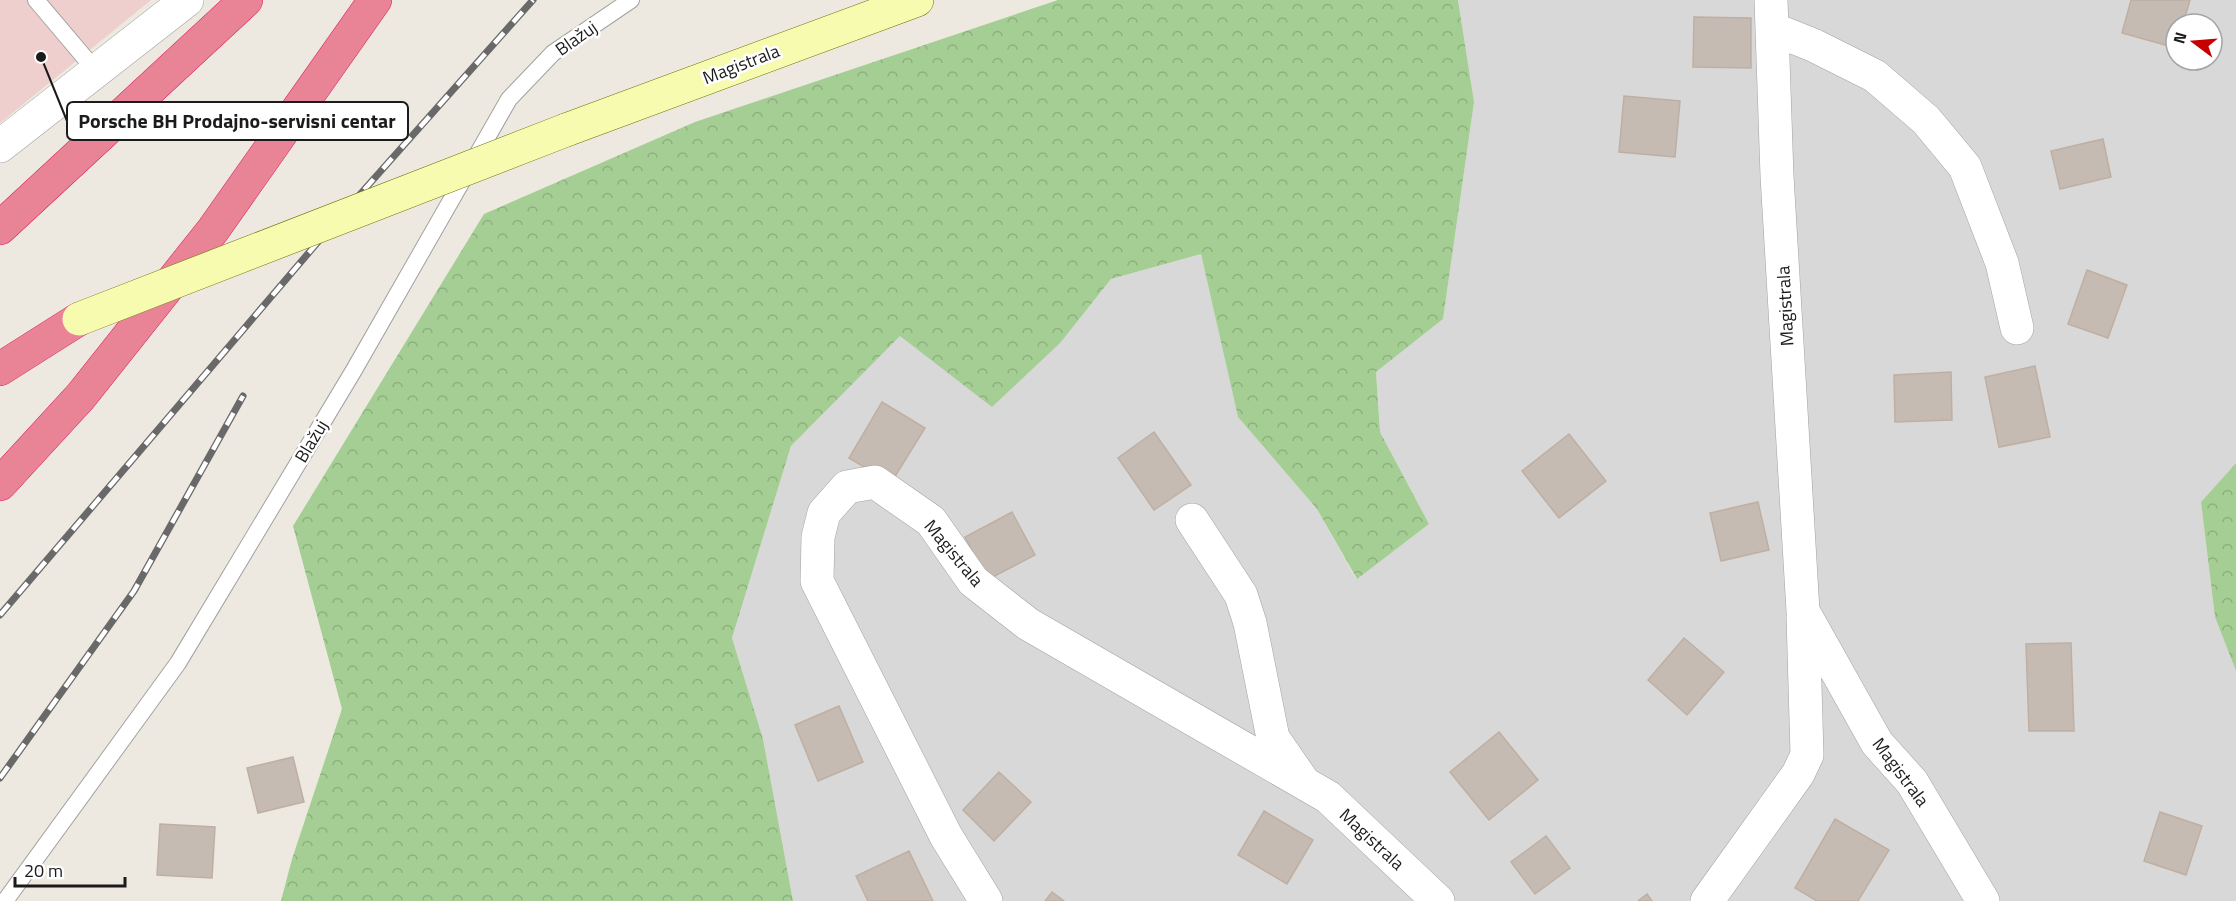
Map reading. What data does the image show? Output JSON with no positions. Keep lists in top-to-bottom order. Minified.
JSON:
{"streets":{"main road":["Magistrala"],"lane":["Blažuj"]},"places":["Porsche BH Prodajno-servisni centar"],"scale_bar":"20 m","north":"left"}
